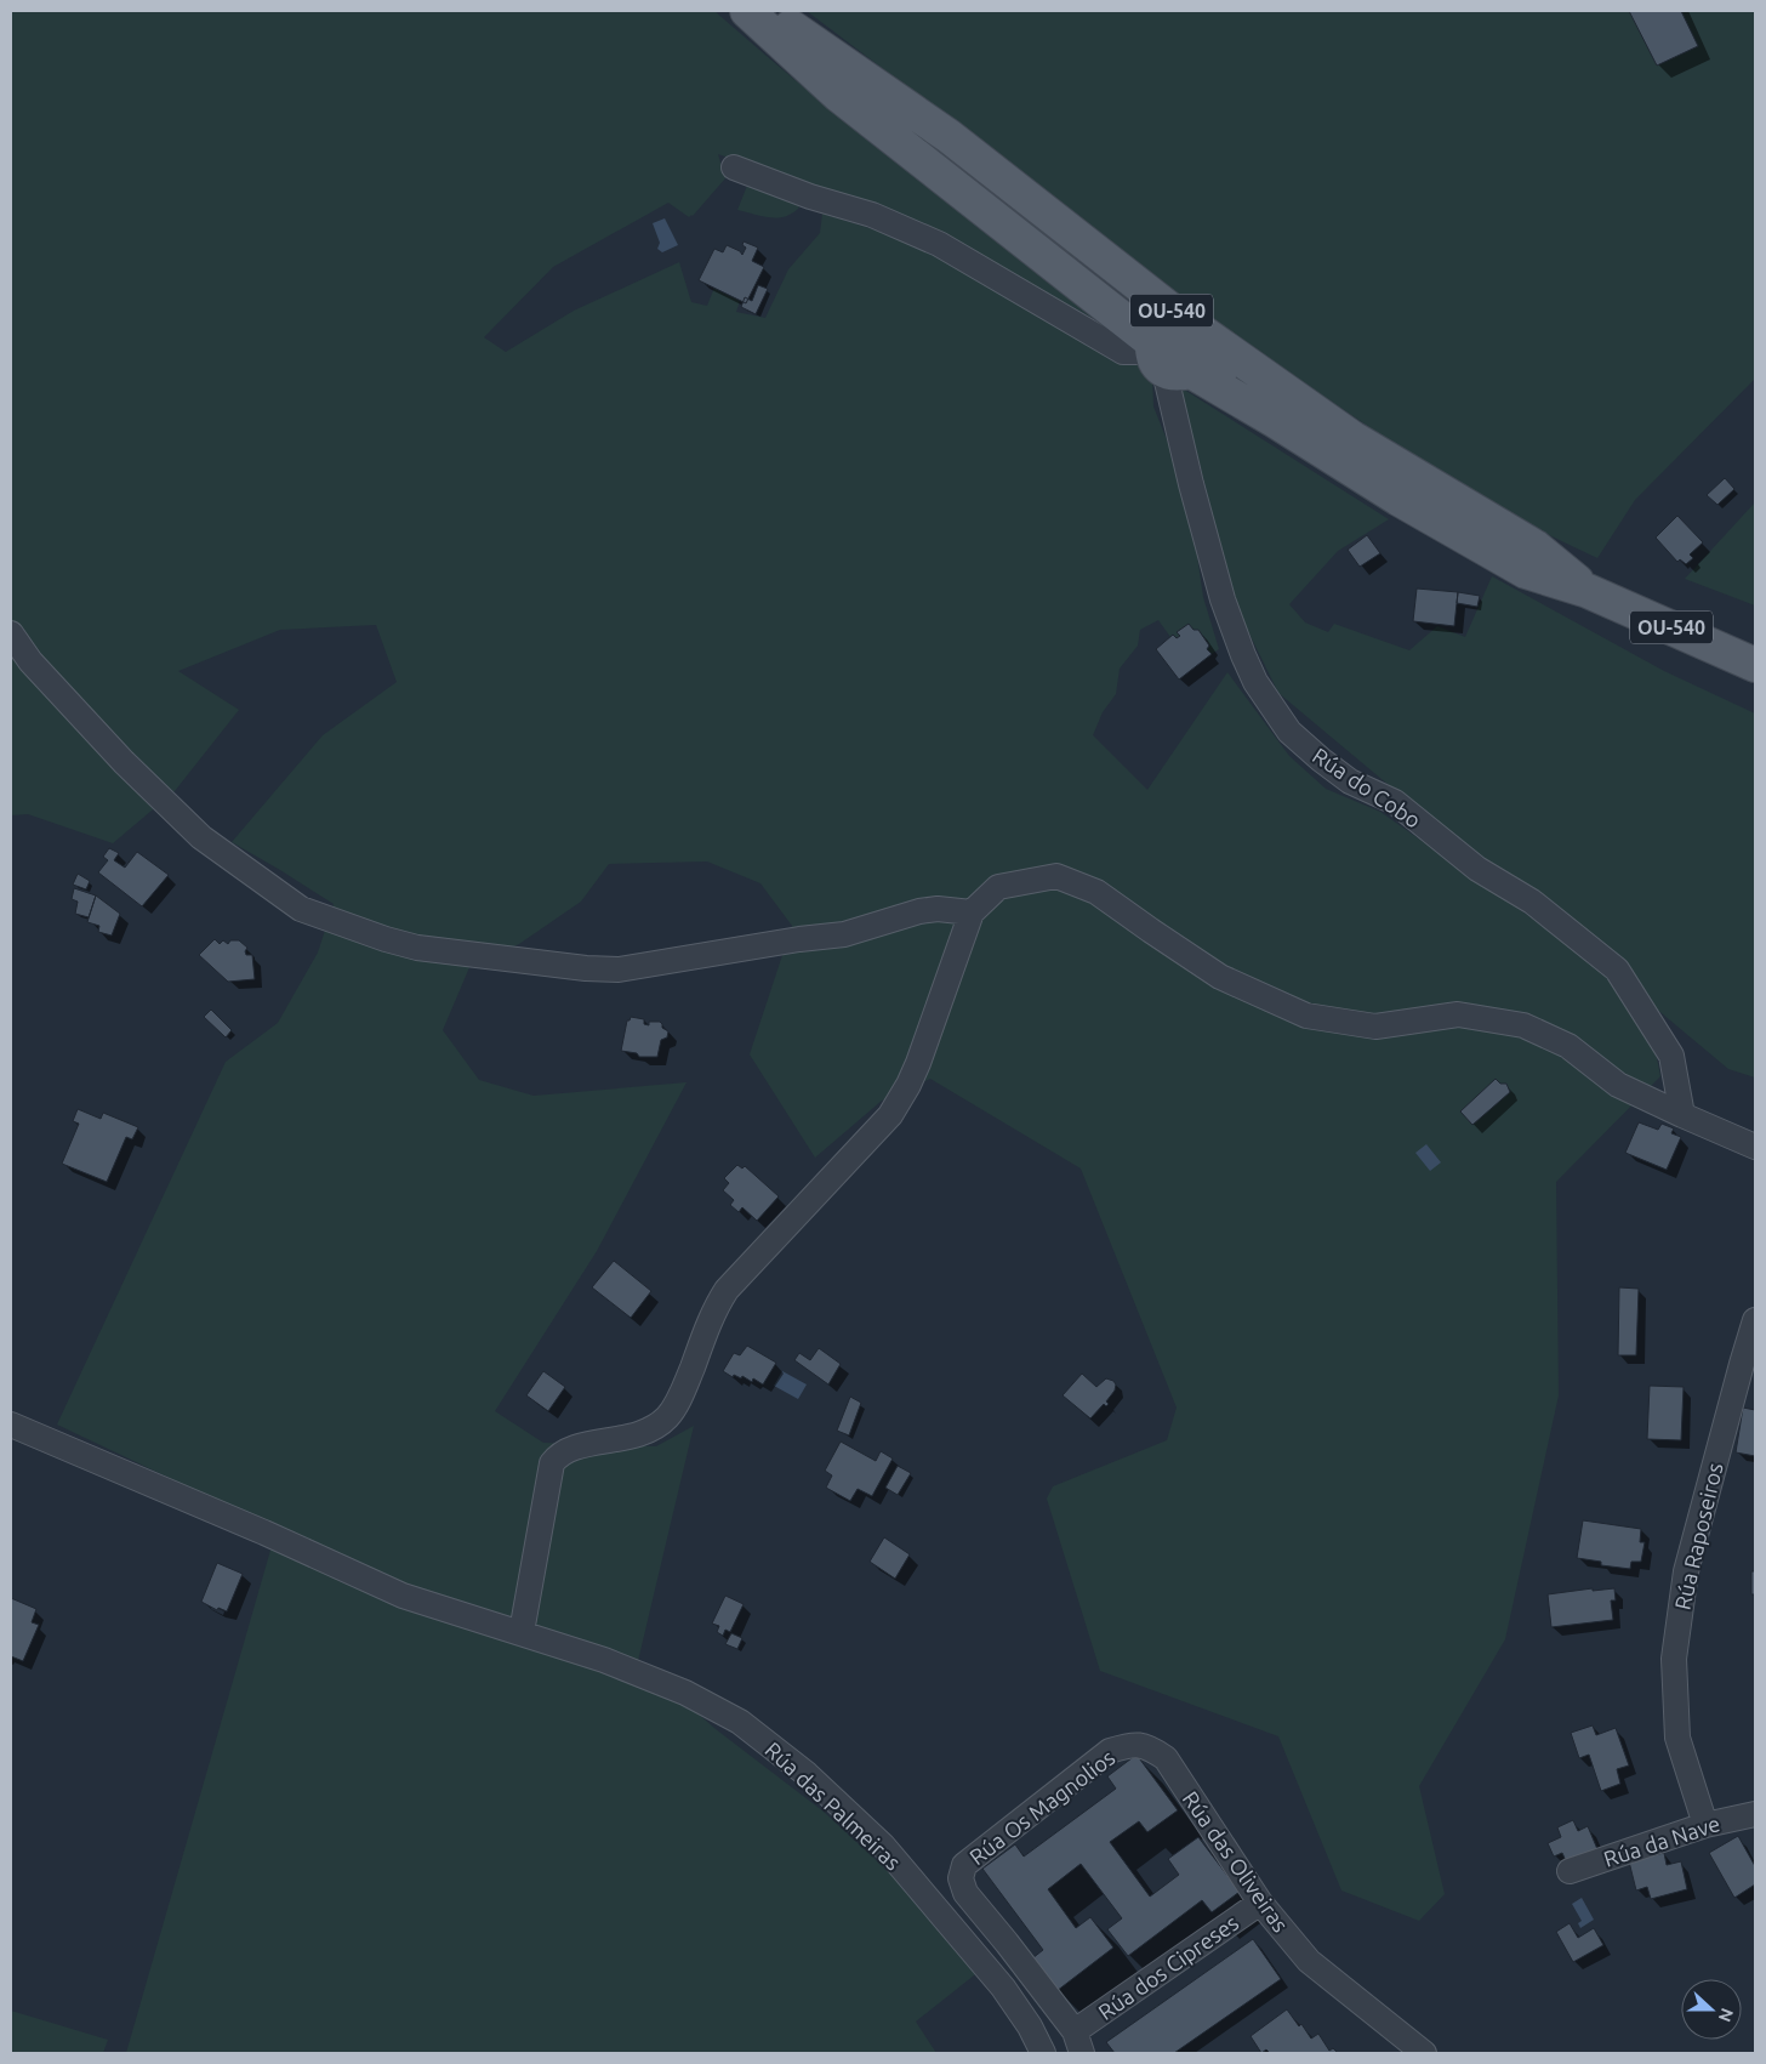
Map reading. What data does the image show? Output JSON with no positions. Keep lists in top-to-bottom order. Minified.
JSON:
{"streets":{"main road":["OU-540"],"street":["Rúa do Cobo","Rúa Raposeiros","Rúa das Palmeiras","Rúa Os Magnolios","Rúa da Nave","Rúa das Oliveiras","Rúa dos Cipreses"]},"crossings":[["OU-540","Rúa do Cobo"],["Rúa Raposeiros","Rúa da Nave"],["Rúa Os Magnolios","Rúa das Oliveiras"],["Rúa Os Magnolios","Rúa dos Cipreses"],["Rúa das Oliveiras","Rúa dos Cipreses"]],"north":"right"}
